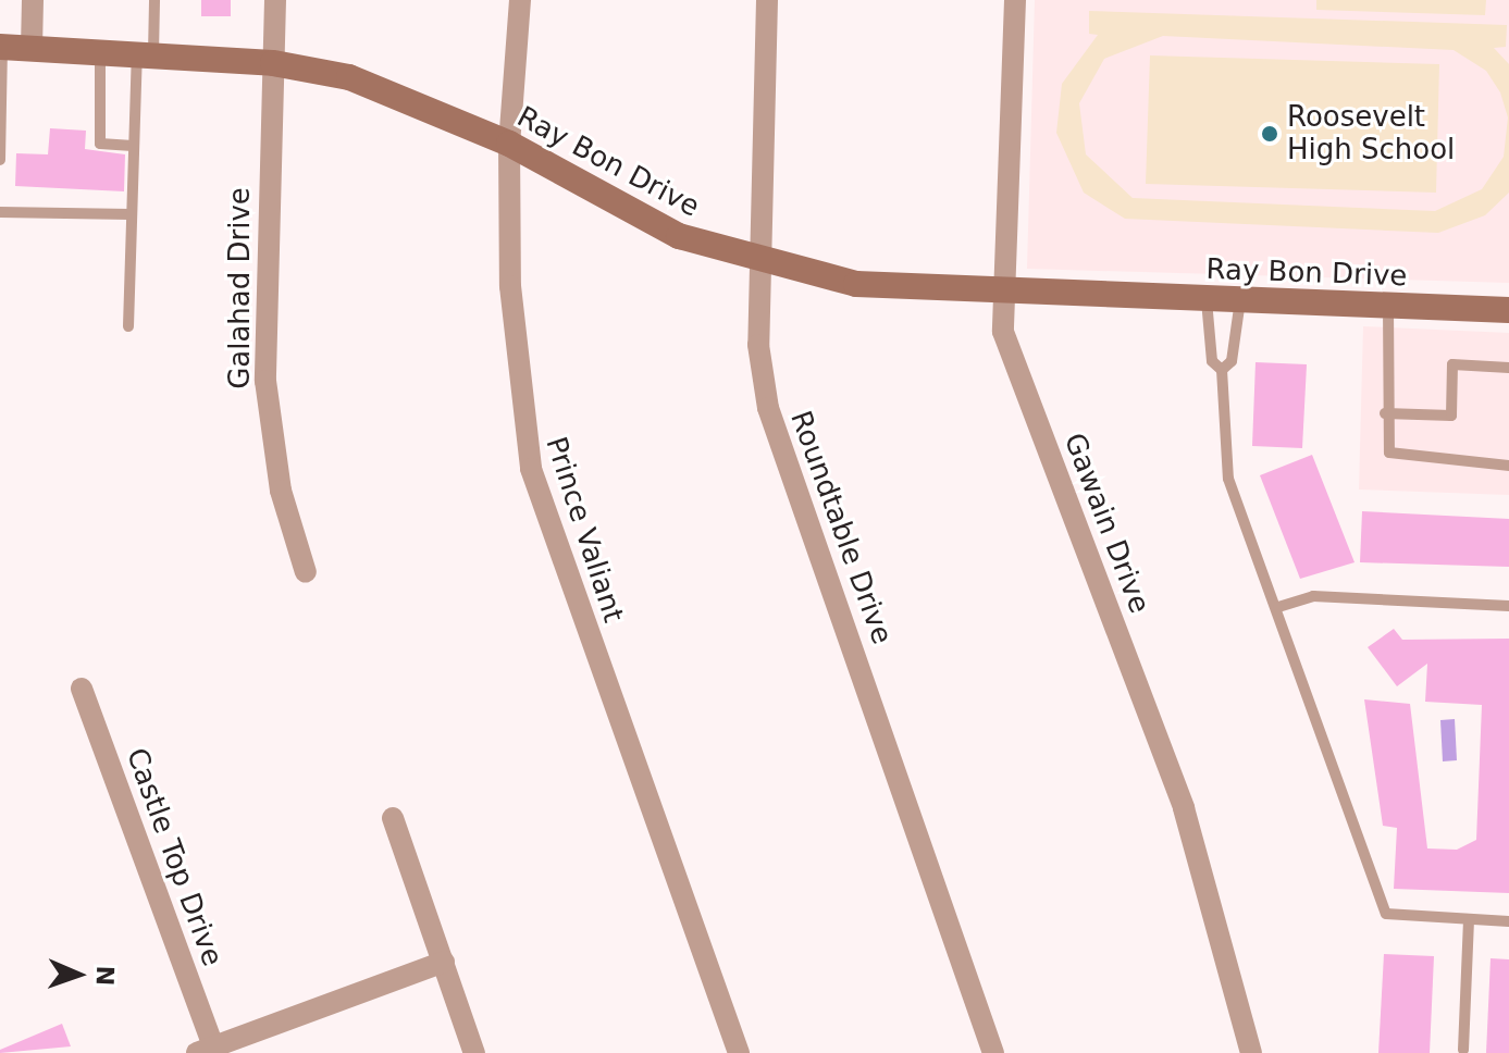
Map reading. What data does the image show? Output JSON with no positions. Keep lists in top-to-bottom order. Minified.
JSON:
{"streets":{"street":["Ray Bon Drive","Galahad Drive","Gawain Drive","Roundtable Drive","Prince Valiant","Castle Top Drive"]},"crossings":[["Ray Bon Drive","Galahad Drive"],["Ray Bon Drive","Gawain Drive"],["Ray Bon Drive","Roundtable Drive"],["Ray Bon Drive","Prince Valiant"]],"places":["Roosevelt High School"],"north":"right"}
